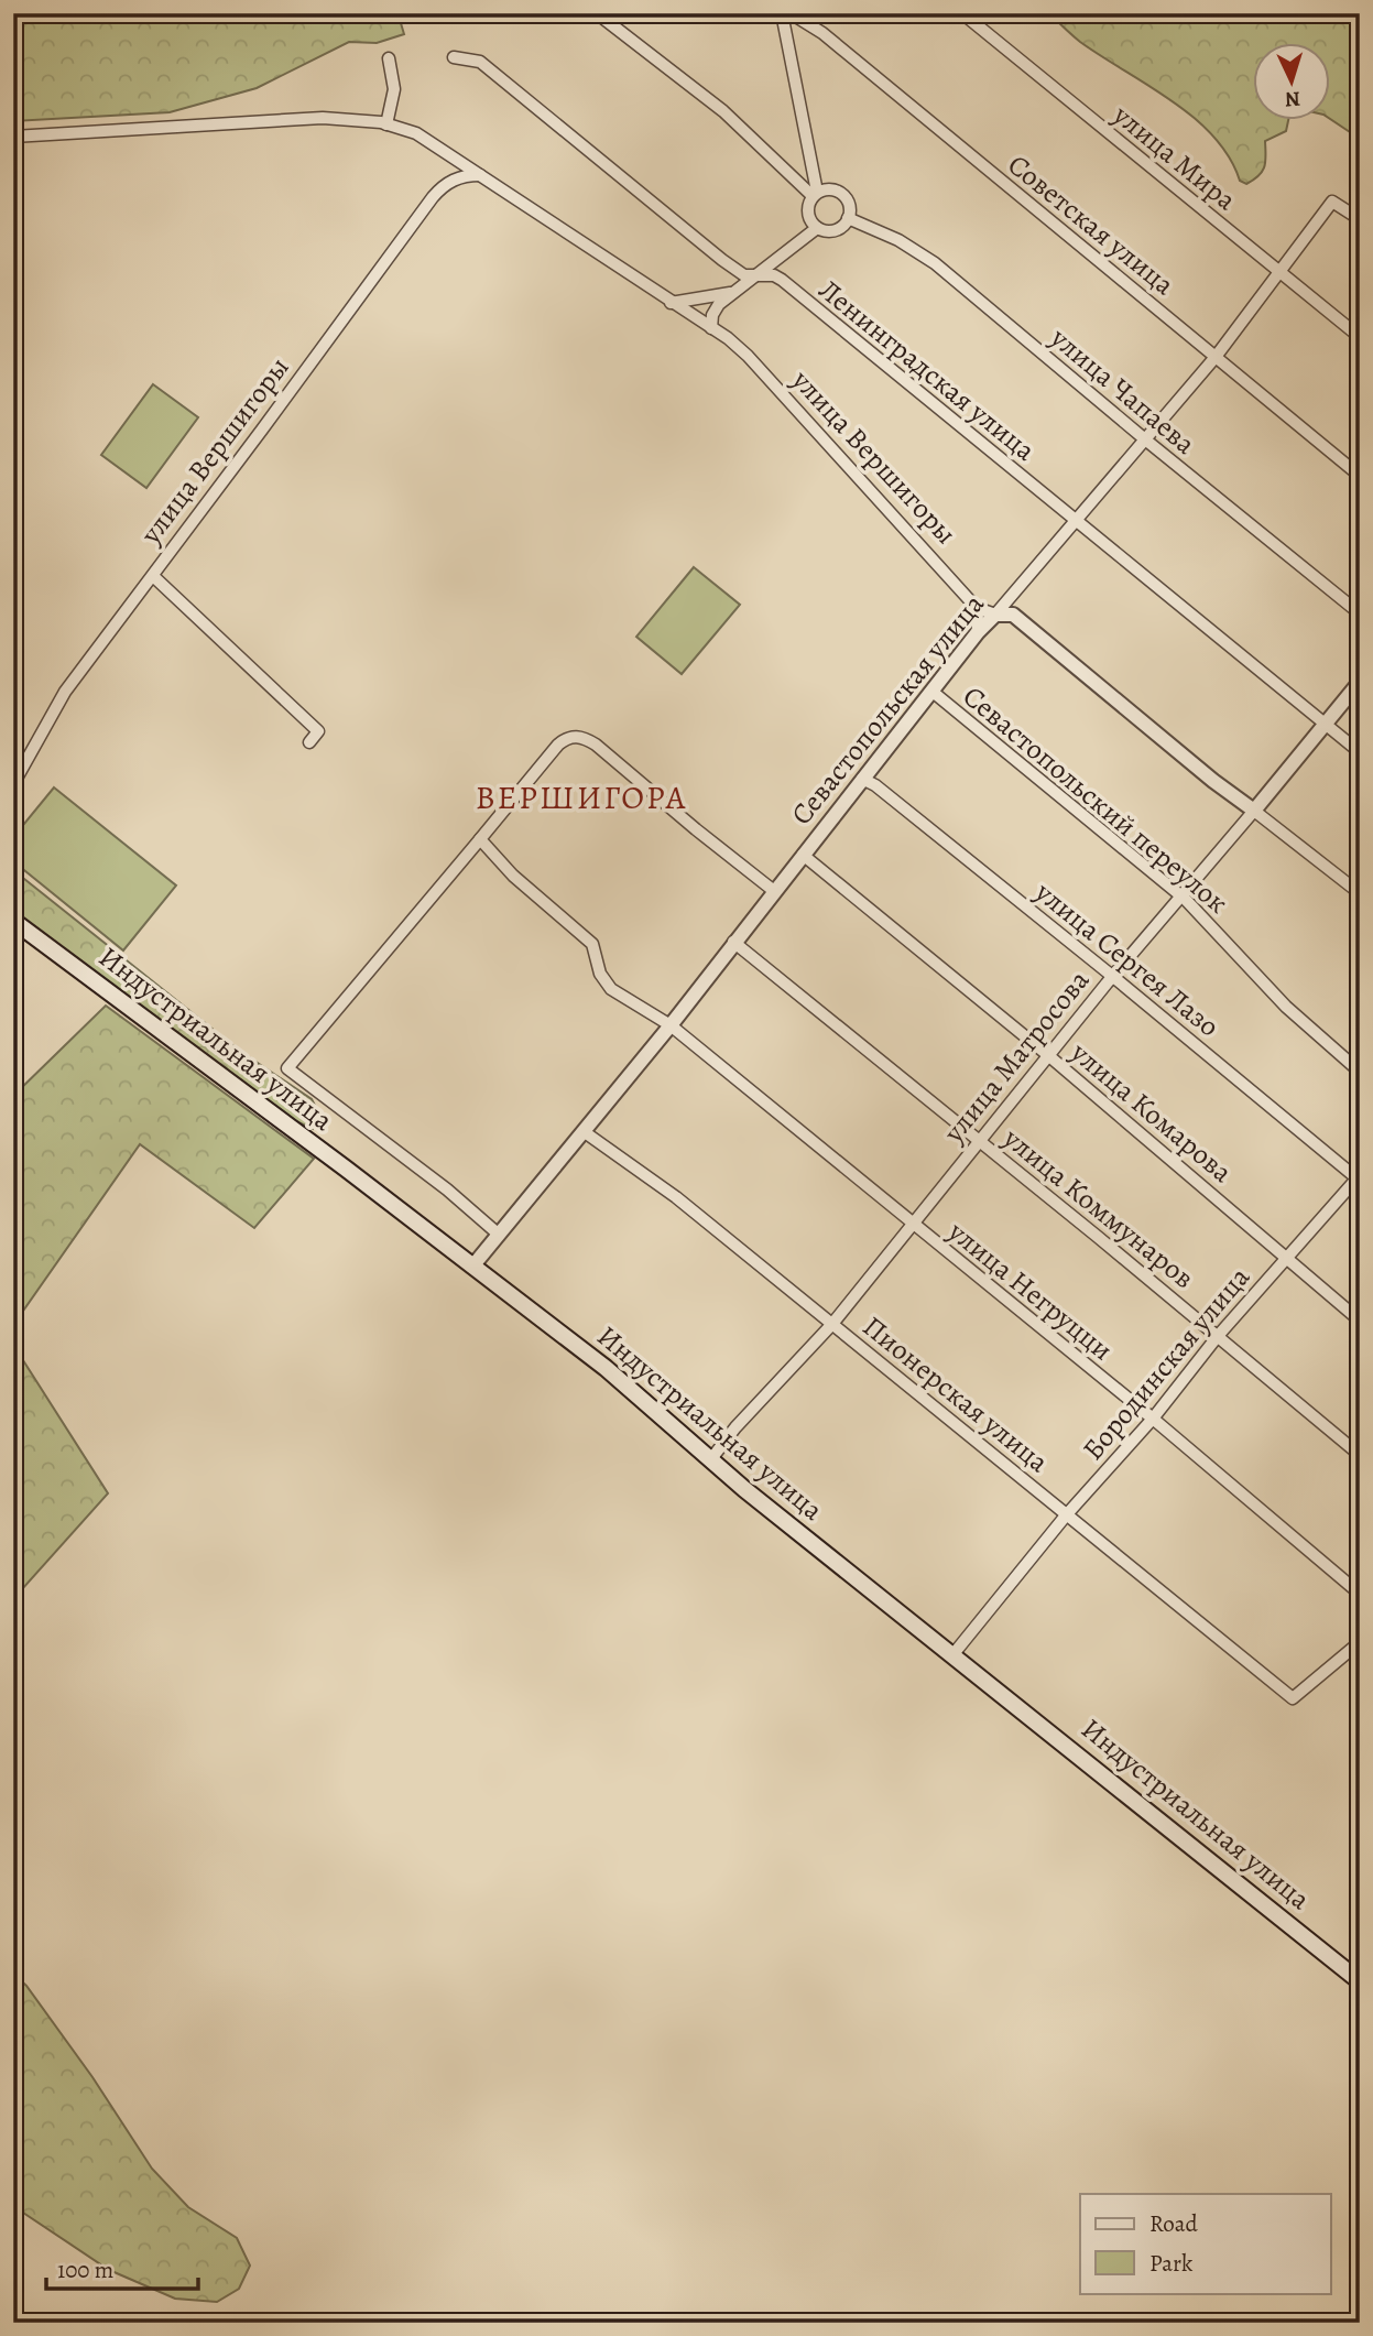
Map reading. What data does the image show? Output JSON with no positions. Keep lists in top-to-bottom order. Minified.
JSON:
{"streets":{"main road":["Индустриальная улица"],"street":["улица Мира","Советская улица","Ленинградская улица","улица Чапаева","улица Вершигоры","Севастопольская улица","Севастопольский переулок","улица Сергея Лазо","улица Матросова","улица Комарова","улица Коммунаров","улица Негруцци","Бородинская улица","Пионерская улица"]},"crossings":[["улица Мира","Севастопольская улица"],["Советская улица","Севастопольская улица"],["Ленинградская улица","Севастопольская улица"],["Ленинградская улица","улица Матросова"],["улица Чапаева","Севастопольская улица"],["Севастопольская улица","Севастопольский переулок"],["Севастопольская улица","улица Сергея Лазо"],["Севастопольская улица","Индустриальная улица"],["Севастопольская улица","улица Комарова"],["Севастопольская улица","улица Коммунаров"],["Севастопольская улица","улица Негруцци"],["Севастопольская улица","Пионерская улица"],["Севастопольский переулок","улица Матросова"],["улица Сергея Лазо","улица Матросова"],["улица Сергея Лазо","Бородинская улица"],["Индустриальная улица","улица Матросова"],["Индустриальная улица","Бородинская улица"],["улица Матросова","улица Комарова"],["улица Матросова","улица Коммунаров"],["улица Матросова","улица Негруцци"],["улица Матросова","Пионерская улица"],["улица Комарова","Бородинская улица"],["улица Коммунаров","Бородинская улица"],["улица Негруцци","Бородинская улица"],["Бородинская улица","Пионерская улица"]],"districts":["ВЕРШИГОРА"],"legend":["Road","Park"],"scale_bar":"100 m","north":"bottom"}
